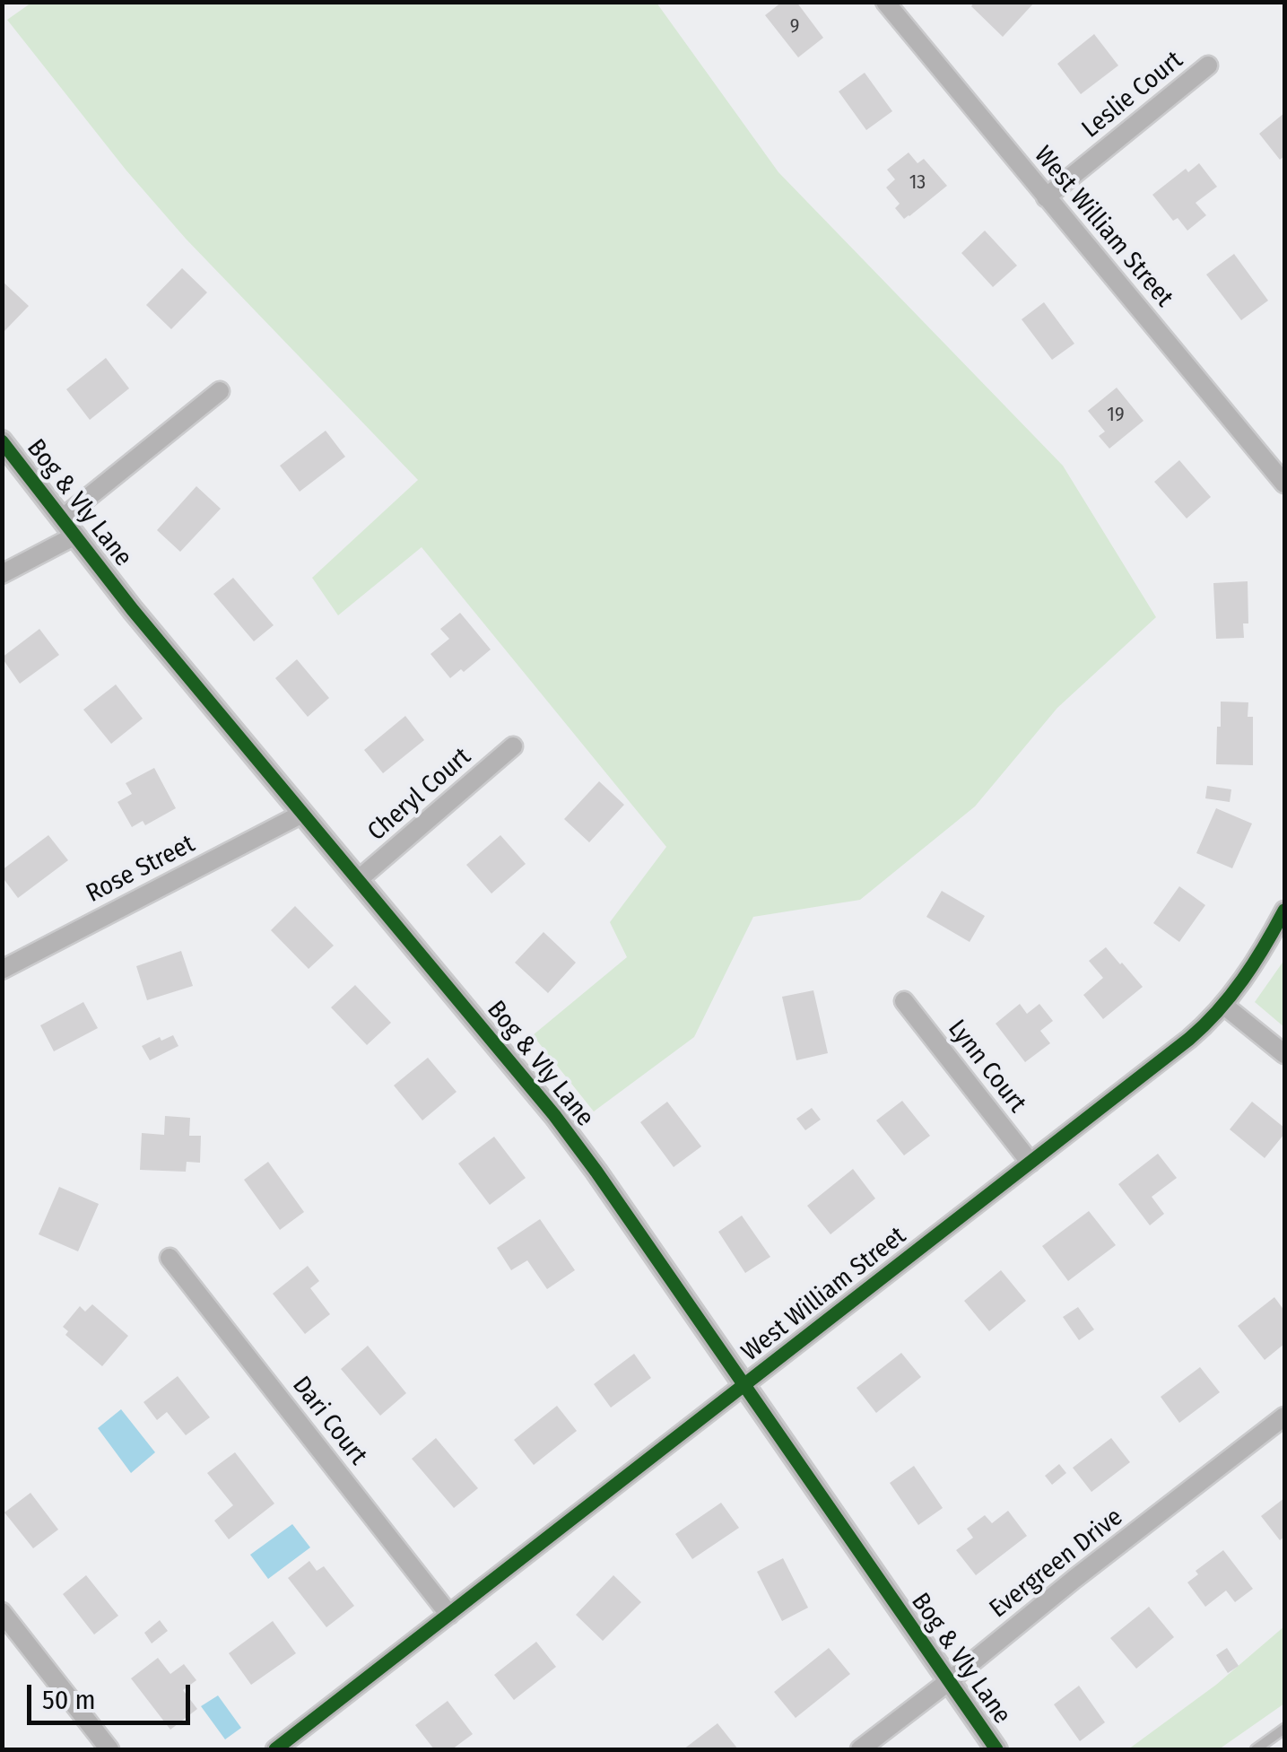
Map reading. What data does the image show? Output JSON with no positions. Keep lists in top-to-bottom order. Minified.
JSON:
{"streets":{"street":["Leslie Court","West William Street","Bog & Vly Lane","Cheryl Court","Rose Street","Lynn Court","Dari Court","Evergreen Drive"]},"crossings":[["Leslie Court","West William Street"],["West William Street","Bog & Vly Lane"],["West William Street","Lynn Court"],["West William Street","Dari Court"],["Bog & Vly Lane","Cheryl Court"],["Bog & Vly Lane","Rose Street"],["Bog & Vly Lane","Evergreen Drive"]],"house_numbers":["9","13","19"],"scale_bar":"50 m"}
